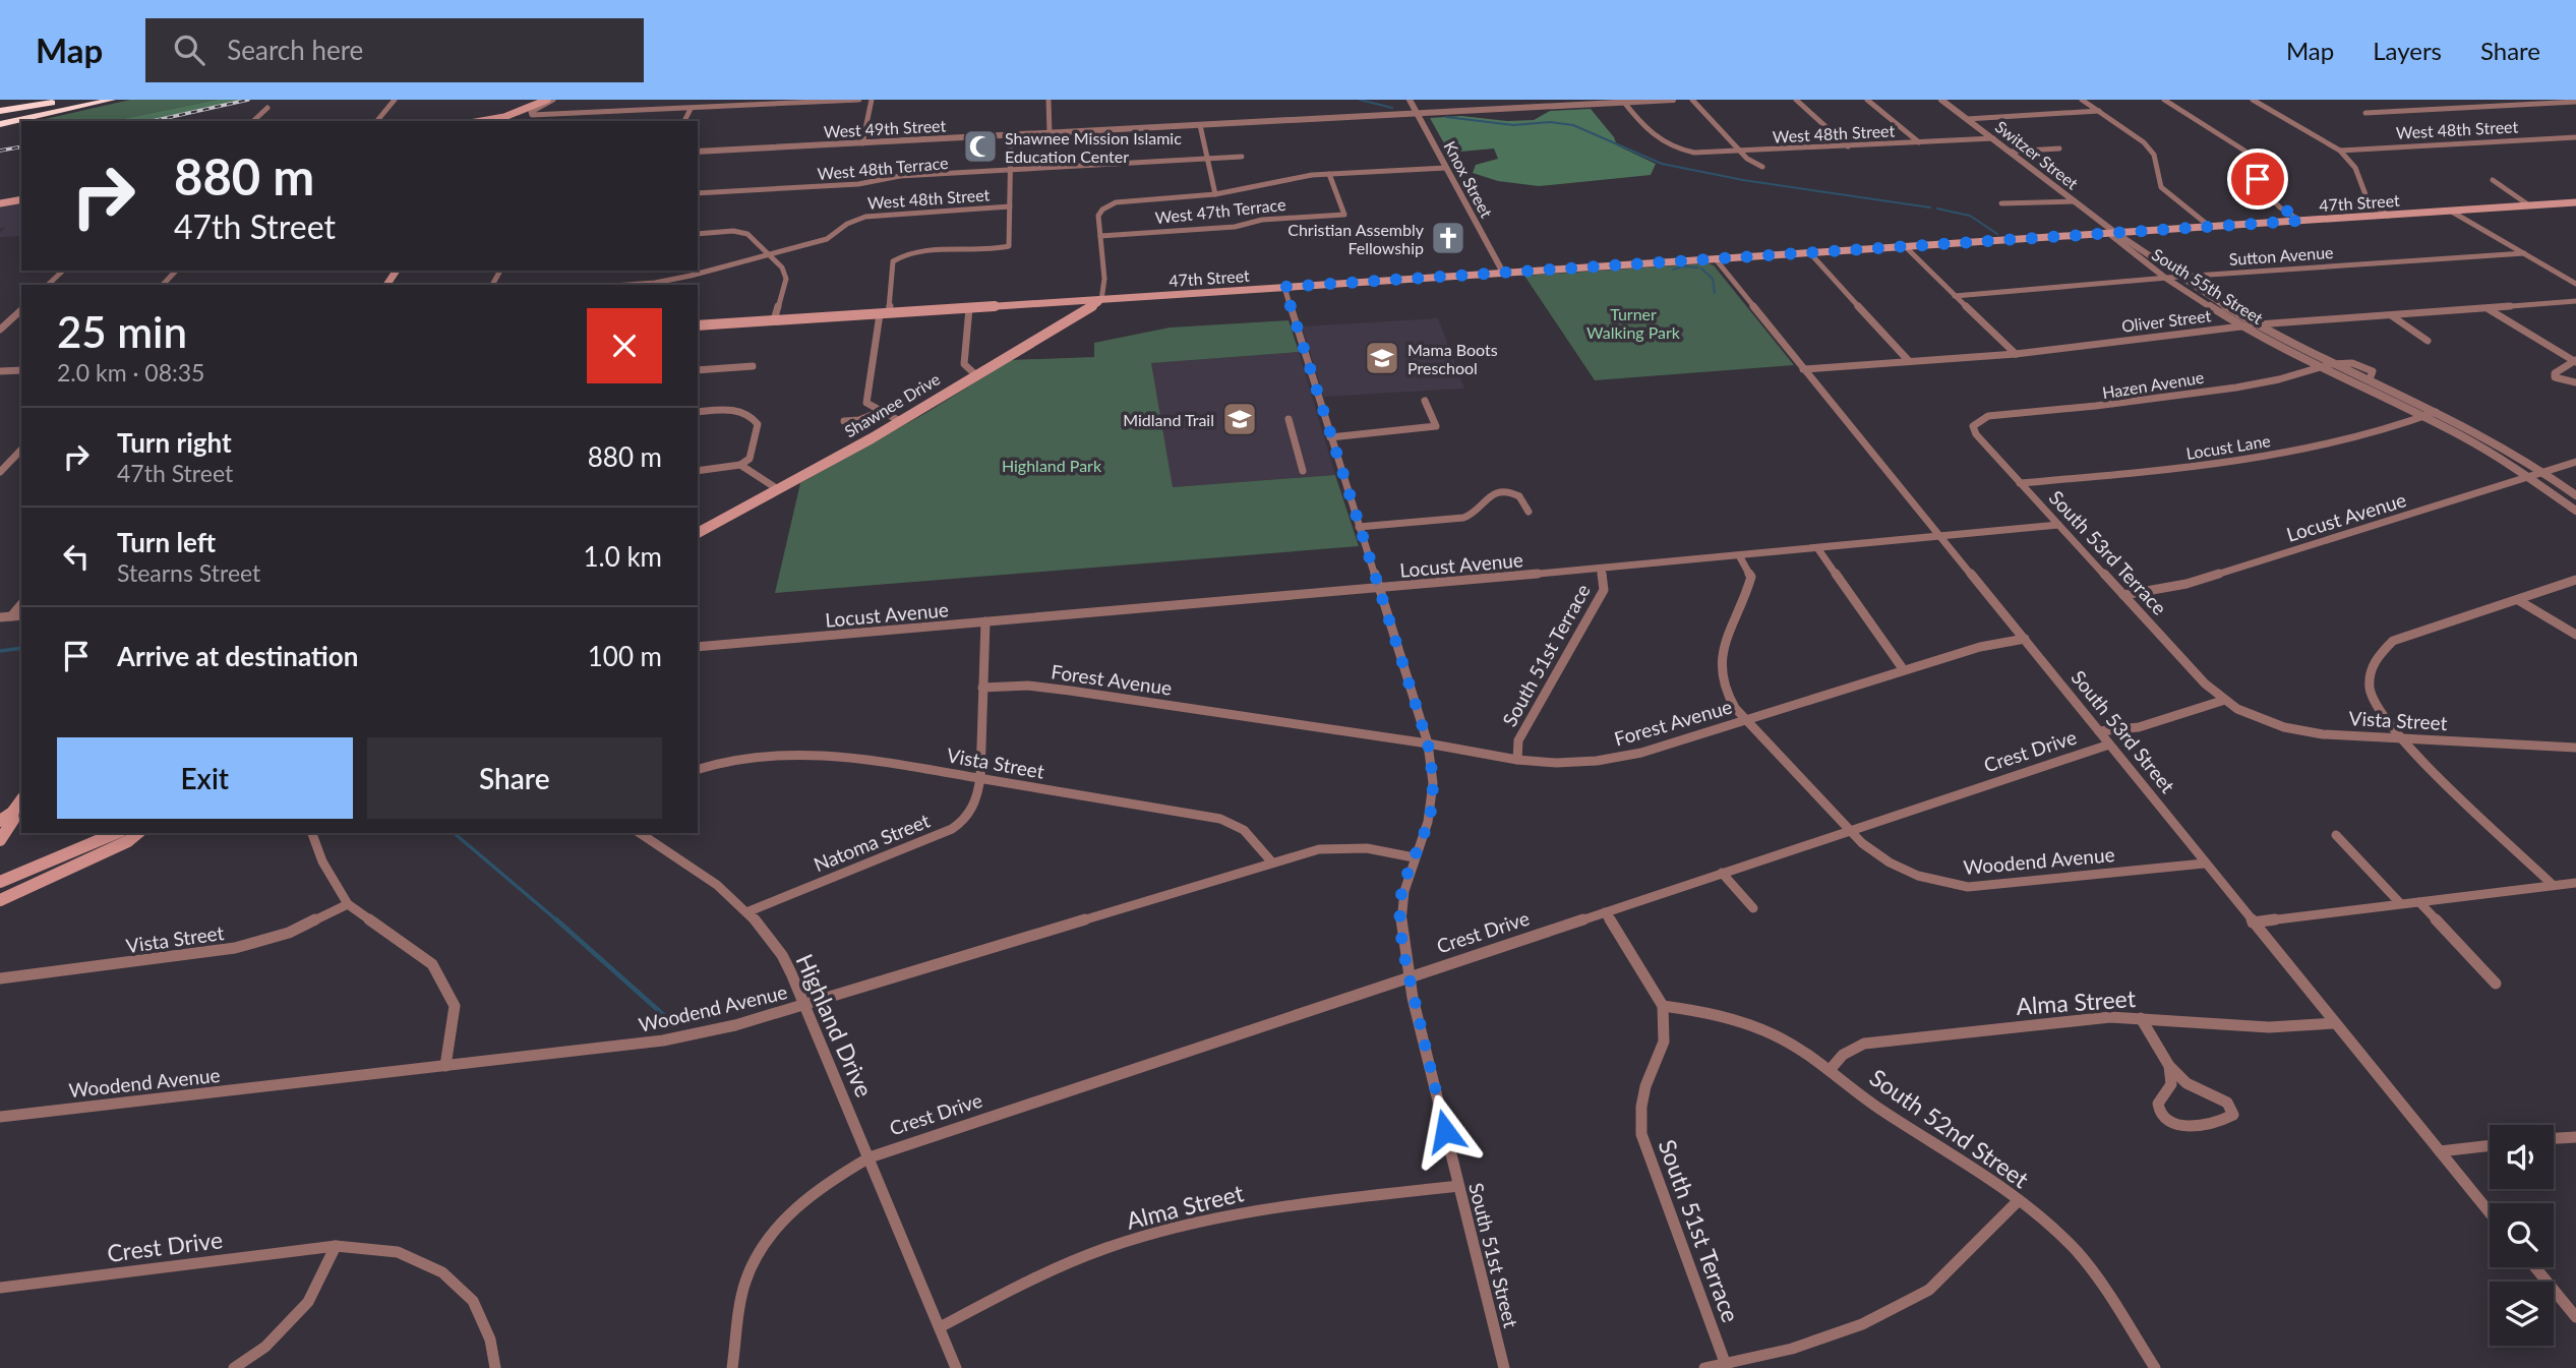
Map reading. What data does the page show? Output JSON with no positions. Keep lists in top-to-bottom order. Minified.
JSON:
{"streets":{"main road":["47th Street","Shawnee Drive"],"street":["West 49th Street","West 48th Street","Switzer Street","West 48th Terrace","Knox Street","West 47th Terrace","Sutton Avenue","South 55th Street","Oliver Street","Hazen Avenue","Locust Lane","Locust Avenue","South 53rd Terrace","South 51st Terrace","Forest Avenue","Vista Street","South 53rd Street","Crest Drive","Natoma Street","Woodend Avenue","Alma Street","Highland Drive","South 52nd Street","South 51st Street"]},"crossings":[["West 49th Street","West 48th Street"],["West 49th Street","Knox Street"],["West 48th Street","Switzer Street"],["Switzer Street","47th Street"],["Switzer Street","South 55th Street"],["Knox Street","47th Street"],["47th Street","South 55th Street"],["47th Street","Shawnee Drive"],["47th Street","South 53rd Street"],["47th Street","South 51st Street"],["Sutton Avenue","South 55th Street"],["South 55th Street","Oliver Street"],["South 55th Street","Hazen Avenue"],["South 55th Street","Locust Lane"],["South 55th Street","Locust Avenue"],["Oliver Street","South 53rd Street"],["Hazen Avenue","South 53rd Terrace"],["Locust Lane","South 53rd Terrace"],["Locust Avenue","South 53rd Terrace"],["Locust Avenue","South 51st Terrace"],["Locust Avenue","South 53rd Street"],["Locust Avenue","Natoma Street"],["Locust Avenue","South 51st Street"],["South 53rd Terrace","Vista Street"],["South 53rd Terrace","Crest Drive"],["South 51st Terrace","Forest Avenue"],["South 51st Terrace","Crest Drive"],["South 51st Terrace","South 52nd Street"],["Forest Avenue","South 53rd Street"],["Forest Avenue","Natoma Street"],["Forest Avenue","South 51st Street"],["Vista Street","Crest Drive"],["Vista Street","Natoma Street"],["Vista Street","Woodend Avenue"],["South 53rd Street","Crest Drive"],["South 53rd Street","Woodend Avenue"],["South 53rd Street","Alma Street"],["Crest Drive","Woodend Avenue"],["Crest Drive","Highland Drive"],["Crest Drive","South 51st Street"],["Natoma Street","Highland Drive"],["Woodend Avenue","Highland Drive"],["Woodend Avenue","South 51st Street"],["Alma Street","Highland Drive"],["Alma Street","South 52nd Street"],["Alma Street","South 51st Street"]],"parks":["Turner Walking Park","Highland Park"],"places":{"mosque":["Shawnee Mission Islamic Education Center"],"church":["Christian Assembly Fellowship"],"school or university":["Mama Boots Preschool","Midland Trail"]},"page":{"header":"Map","search":"Search here","nav":["Map","Layers","Share"],"turn":["880 m","47th Street"],"heading":["25 min","2.0 km · 08:35"],"list":[{"name":"Turn right","note":"47th Street","value":"880 m"},{"name":"Turn left","note":"Stearns Street","value":"1.0 km"},{"name":"Arrive at destination","value":"100 m"}],"buttons":["Exit","Share"]}}
